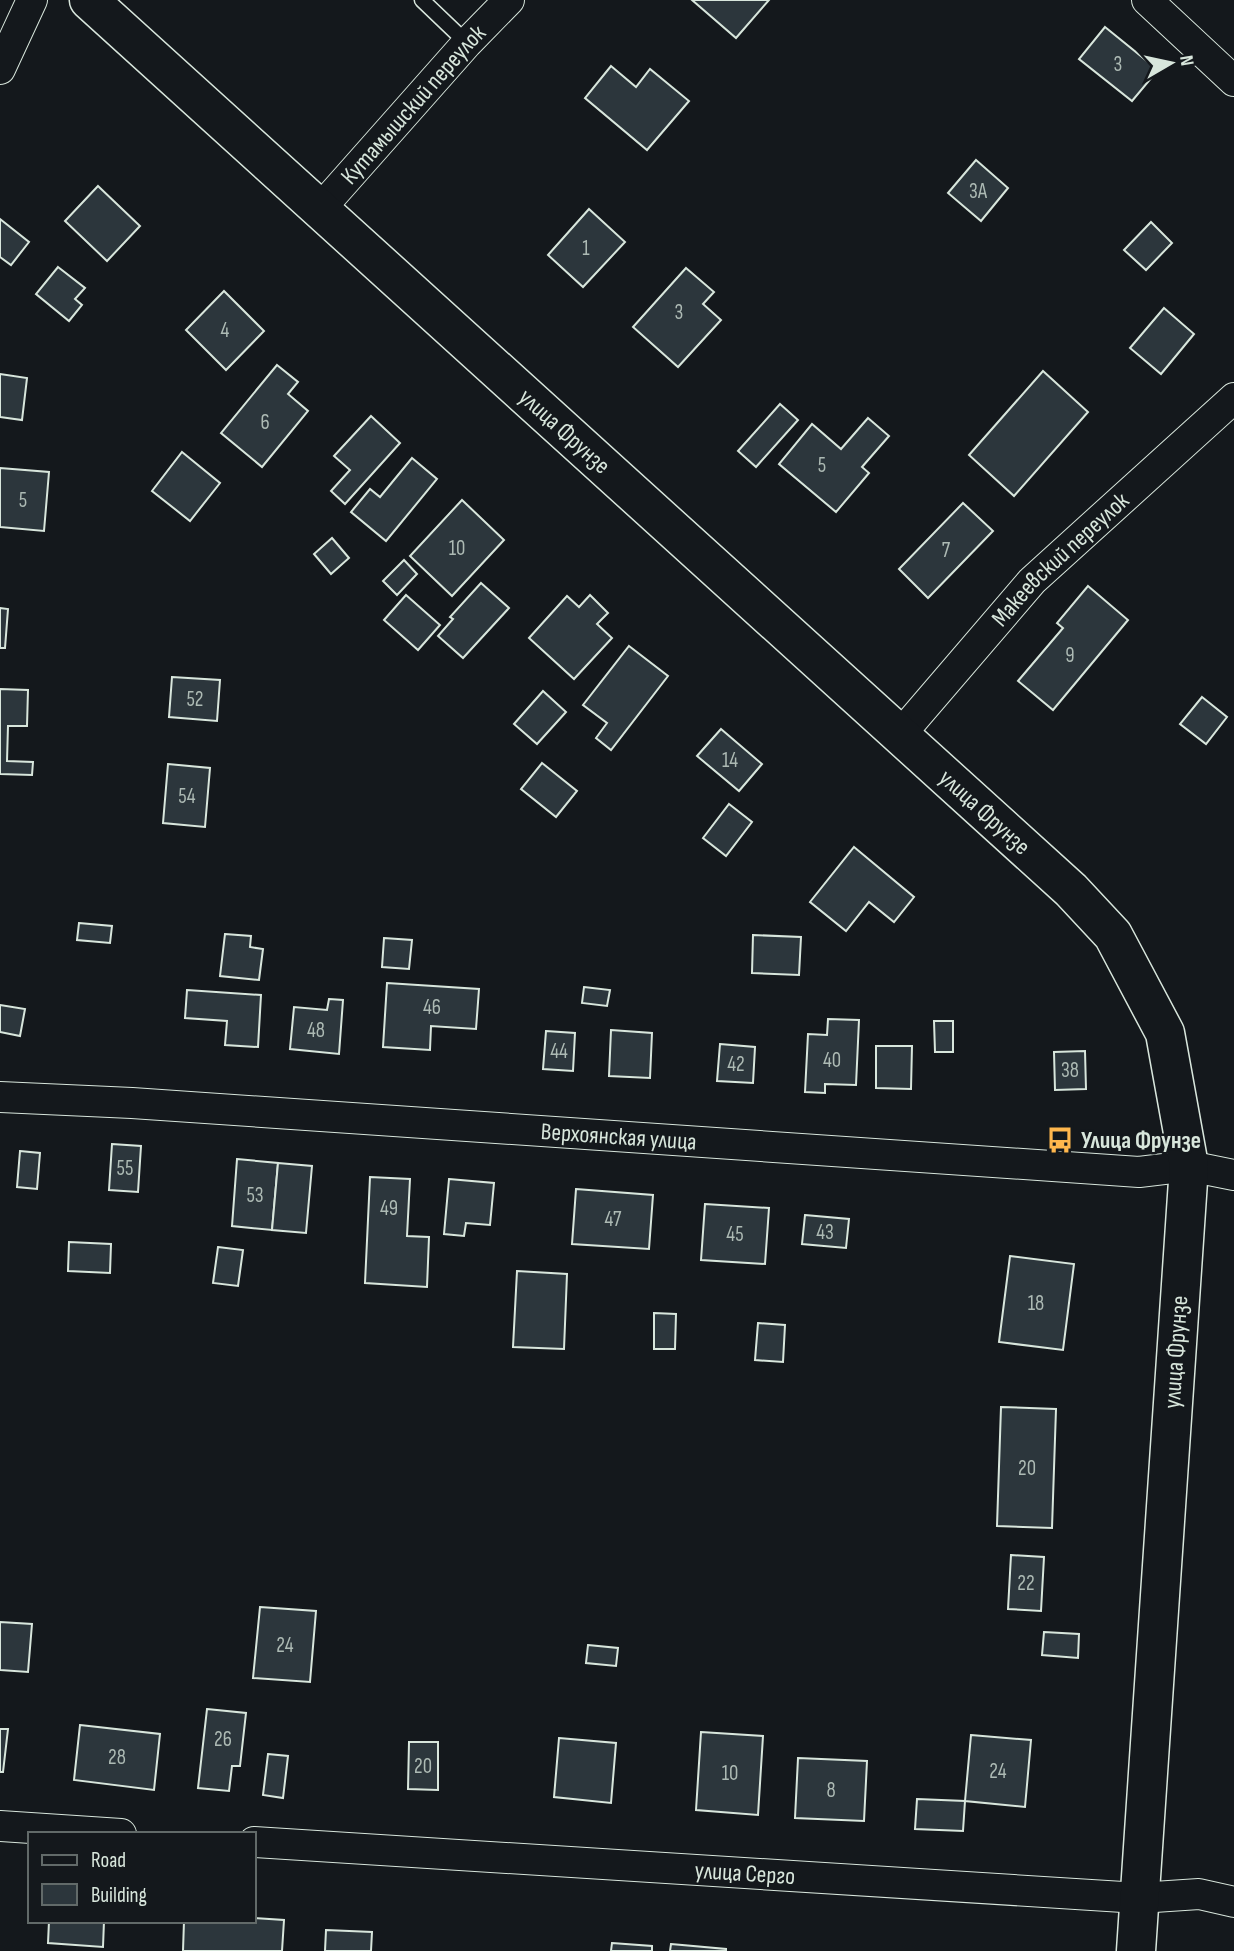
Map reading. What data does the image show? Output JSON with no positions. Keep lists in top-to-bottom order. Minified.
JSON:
{"streets":{"street":["Кутамышский переулок","улица Фрунзе","Макеевский переулок","Верхоянская улица","улица Серго"]},"crossings":[["Кутамышский переулок","улица Фрунзе"],["улица Фрунзе","Макеевский переулок"],["улица Фрунзе","Верхоянская улица"],["улица Фрунзе","улица Серго"]],"places":{"bus stop":["Улица Фрунзе"]},"house_numbers":["3","3А","1","3","4","6","5","5","10","7","9","52","14","54","46","48","44","40","42","38","55","53","49","47","43","45","18","20","22","24","26","28","20","24","10","8"],"legend":["Road","Building"],"north":"right"}
